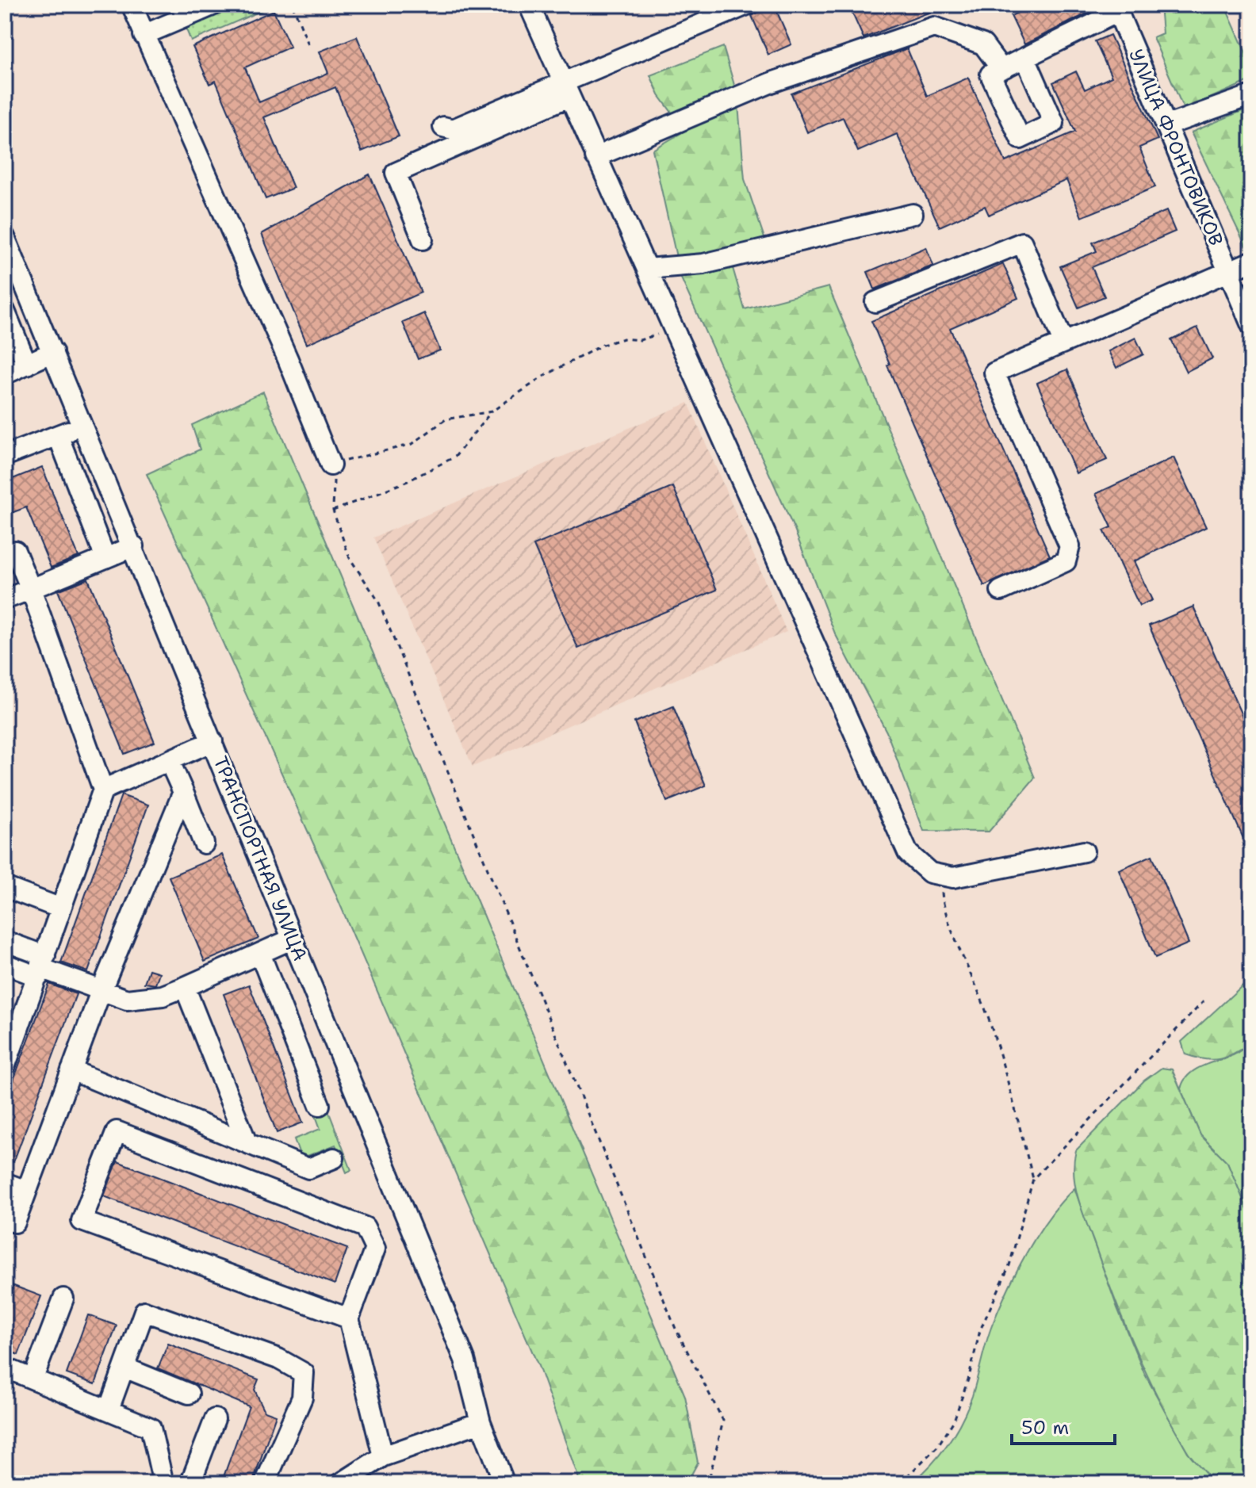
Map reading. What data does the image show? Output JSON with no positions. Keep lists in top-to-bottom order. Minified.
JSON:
{"streets":{"street":["УЛИЦА ФРОНТОВИКОВ","ТРАНСПОРТНАЯ УЛИЦА"]},"scale_bar":"50 m"}
